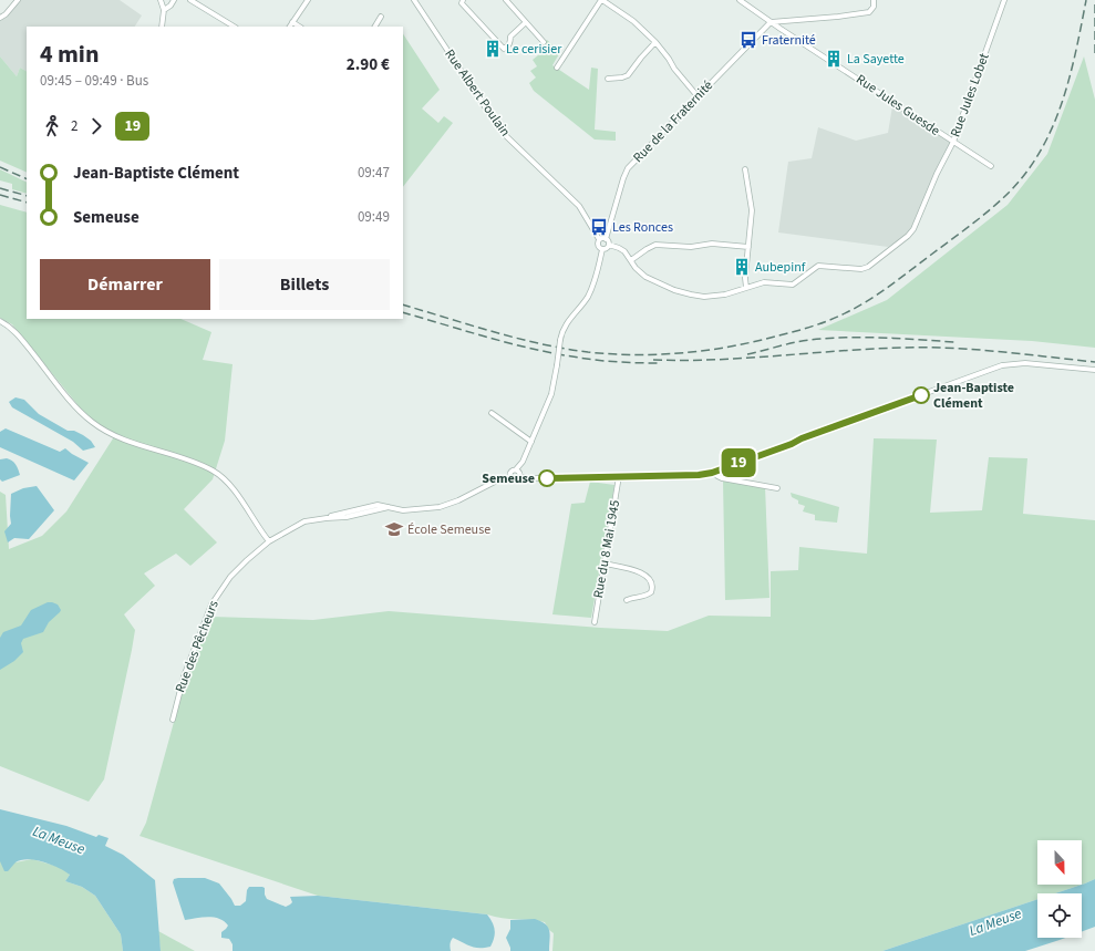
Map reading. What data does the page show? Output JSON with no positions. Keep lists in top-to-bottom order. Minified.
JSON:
{"streets":{"street":["Rue Albert Poulain","Rue Jules Lobet","Rue Jules Guesde","Rue de la Fraternité","Rue du 8 Mai 1945","Rue des Pêcheurs"]},"crossings":[["Rue Albert Poulain","Rue Jules Lobet"],["Rue Albert Poulain","Rue de la Fraternité"],["Rue Jules Lobet","Rue Jules Guesde"],["Rue Jules Lobet","Rue de la Fraternité"],["Rue Jules Guesde","Rue de la Fraternité"]],"water":["La Meuse"],"places":{"bus stop":["Fraternité","Les Ronces"],"building":["Le cerisier","La Sayette","Aubepinf"],"other":["Jean-Baptiste Clément","Semeuse"],"school or university":["École Semeuse"]},"lines":["bus line 19"],"north":"bottom","page":{"on_map":"19","heading":["4 min","09:45 – 09:49 · Bus","2.90 €"],"legs":["2","19"],"list":[{"name":"Jean-Baptiste Clément","value":"09:47"},{"name":"Semeuse","value":"09:49"}],"buttons":["Démarrer","Billets"]}}
